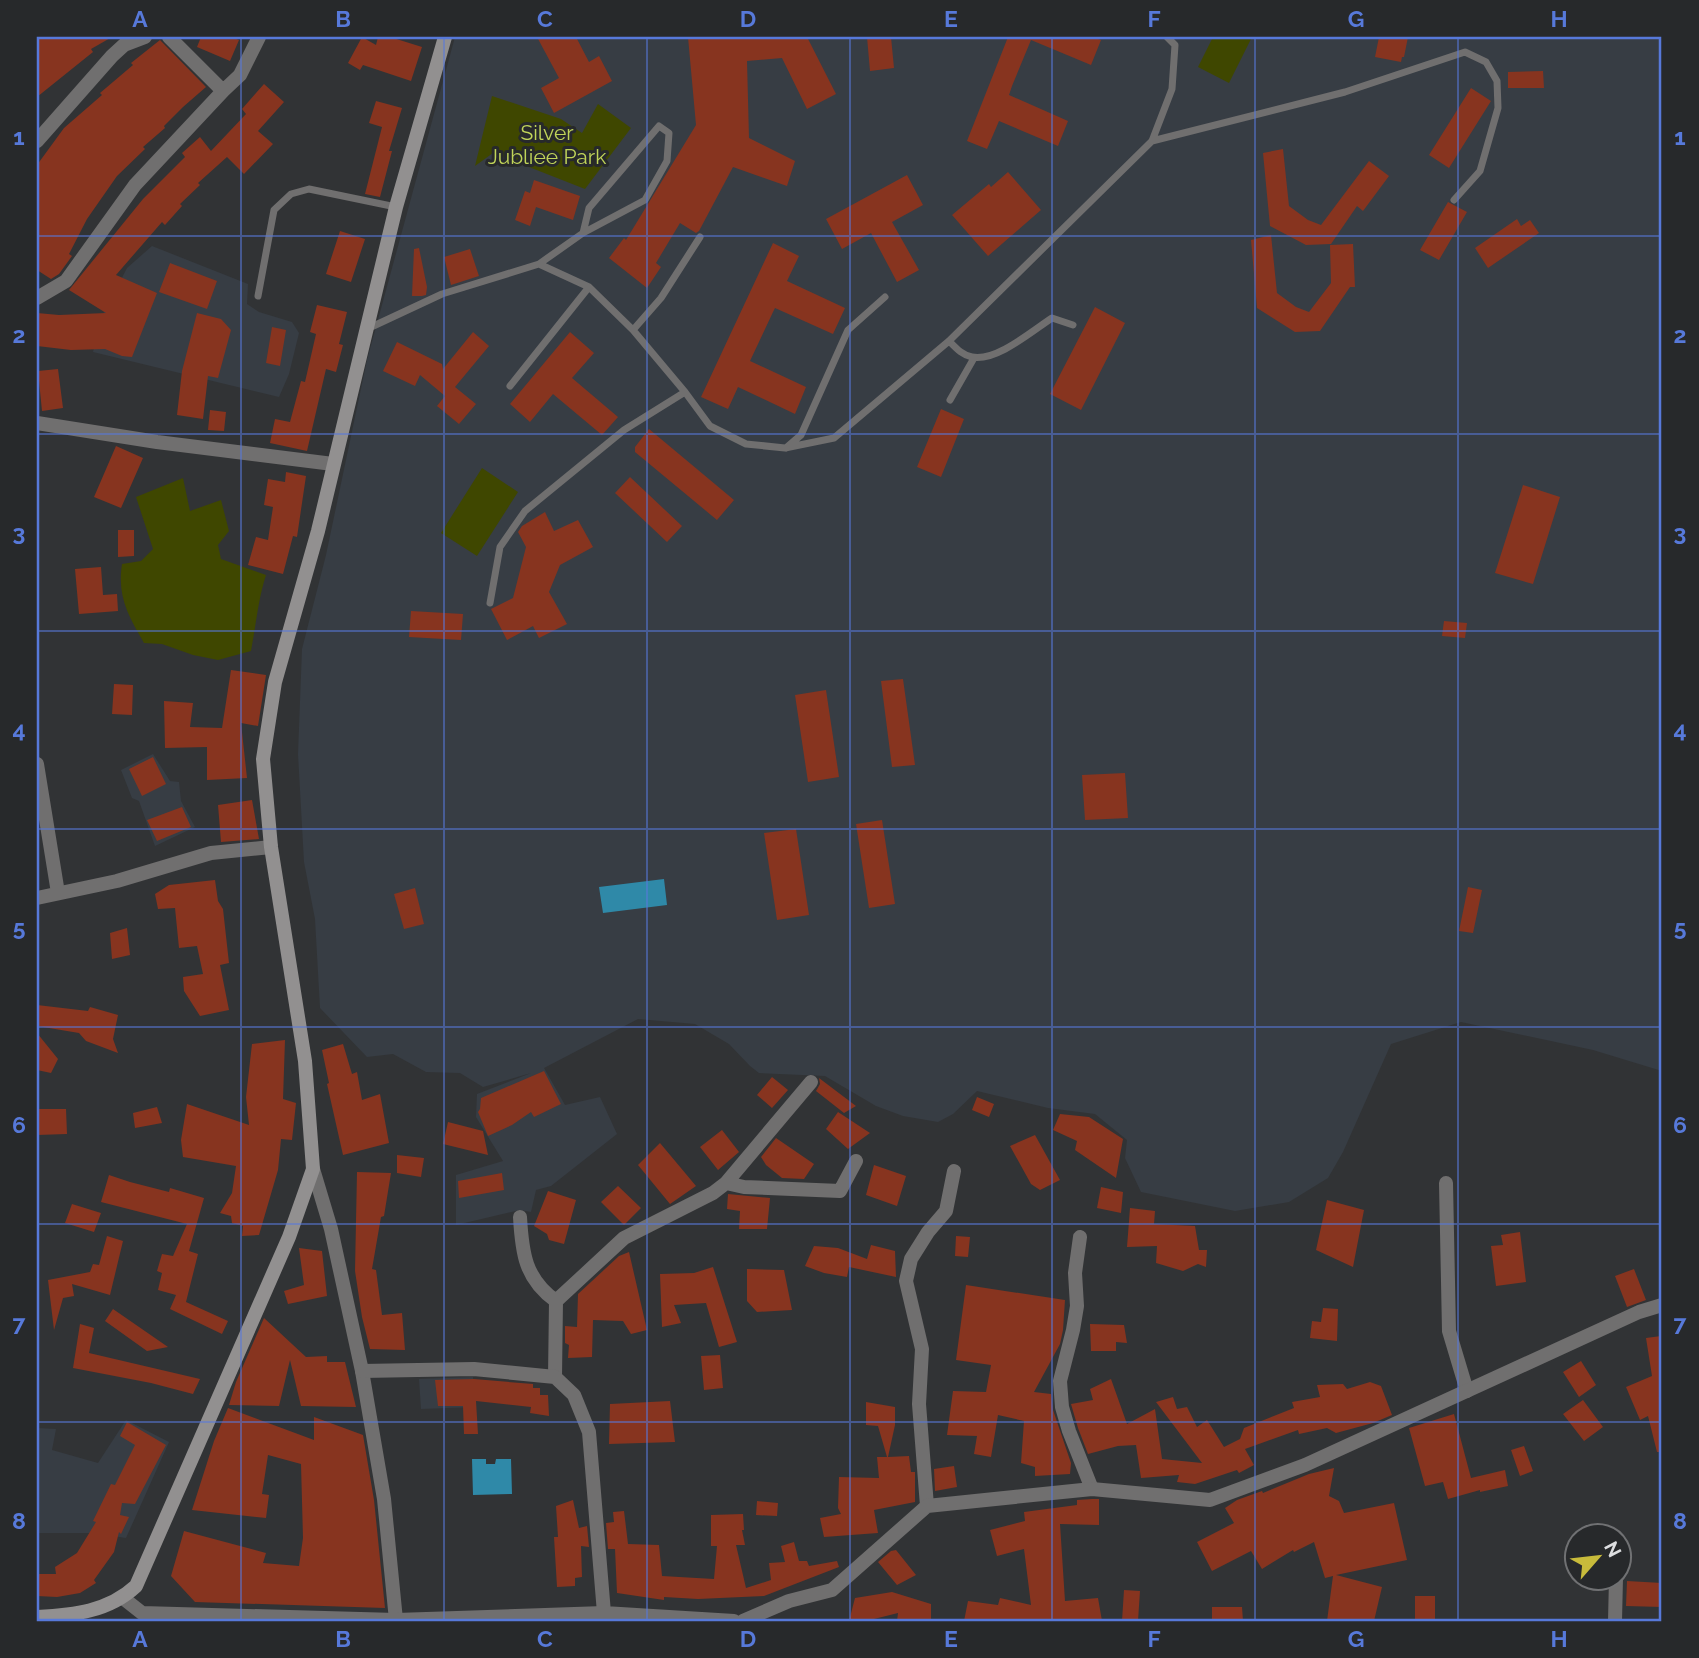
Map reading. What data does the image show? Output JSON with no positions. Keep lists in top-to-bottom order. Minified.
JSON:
{"parks":["Silver Jubliee Park"],"north":"top right","grid":{"columns":["A","B","C","D","E","F","G","H"],"rows":["1","2","3","4","5","6","7","8"]}}
